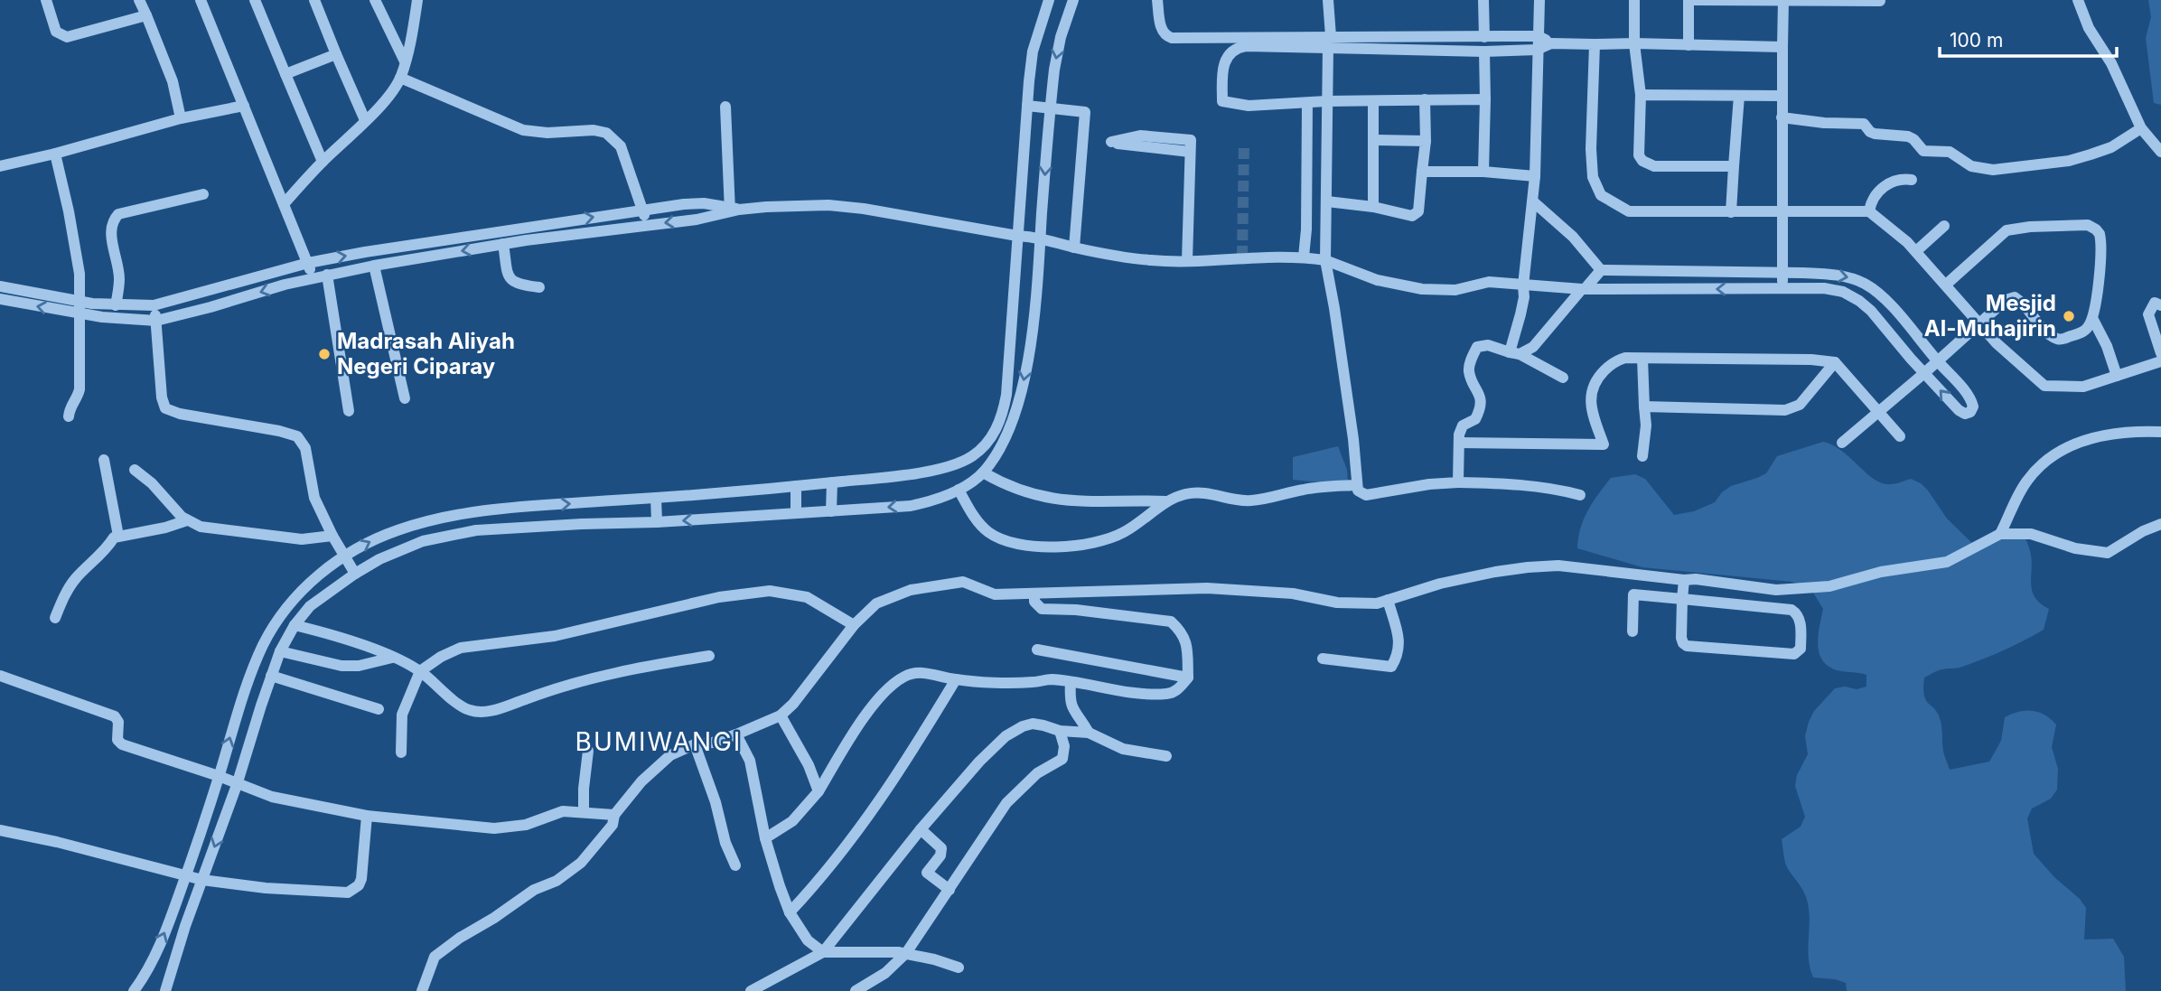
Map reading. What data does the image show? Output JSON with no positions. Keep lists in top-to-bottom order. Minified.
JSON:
{"districts":["BUMIWANGI"],"places":["Mesjid Al-Muhajirin","Madrasah Aliyah Negeri Ciparay"],"scale_bar":"100 m"}
